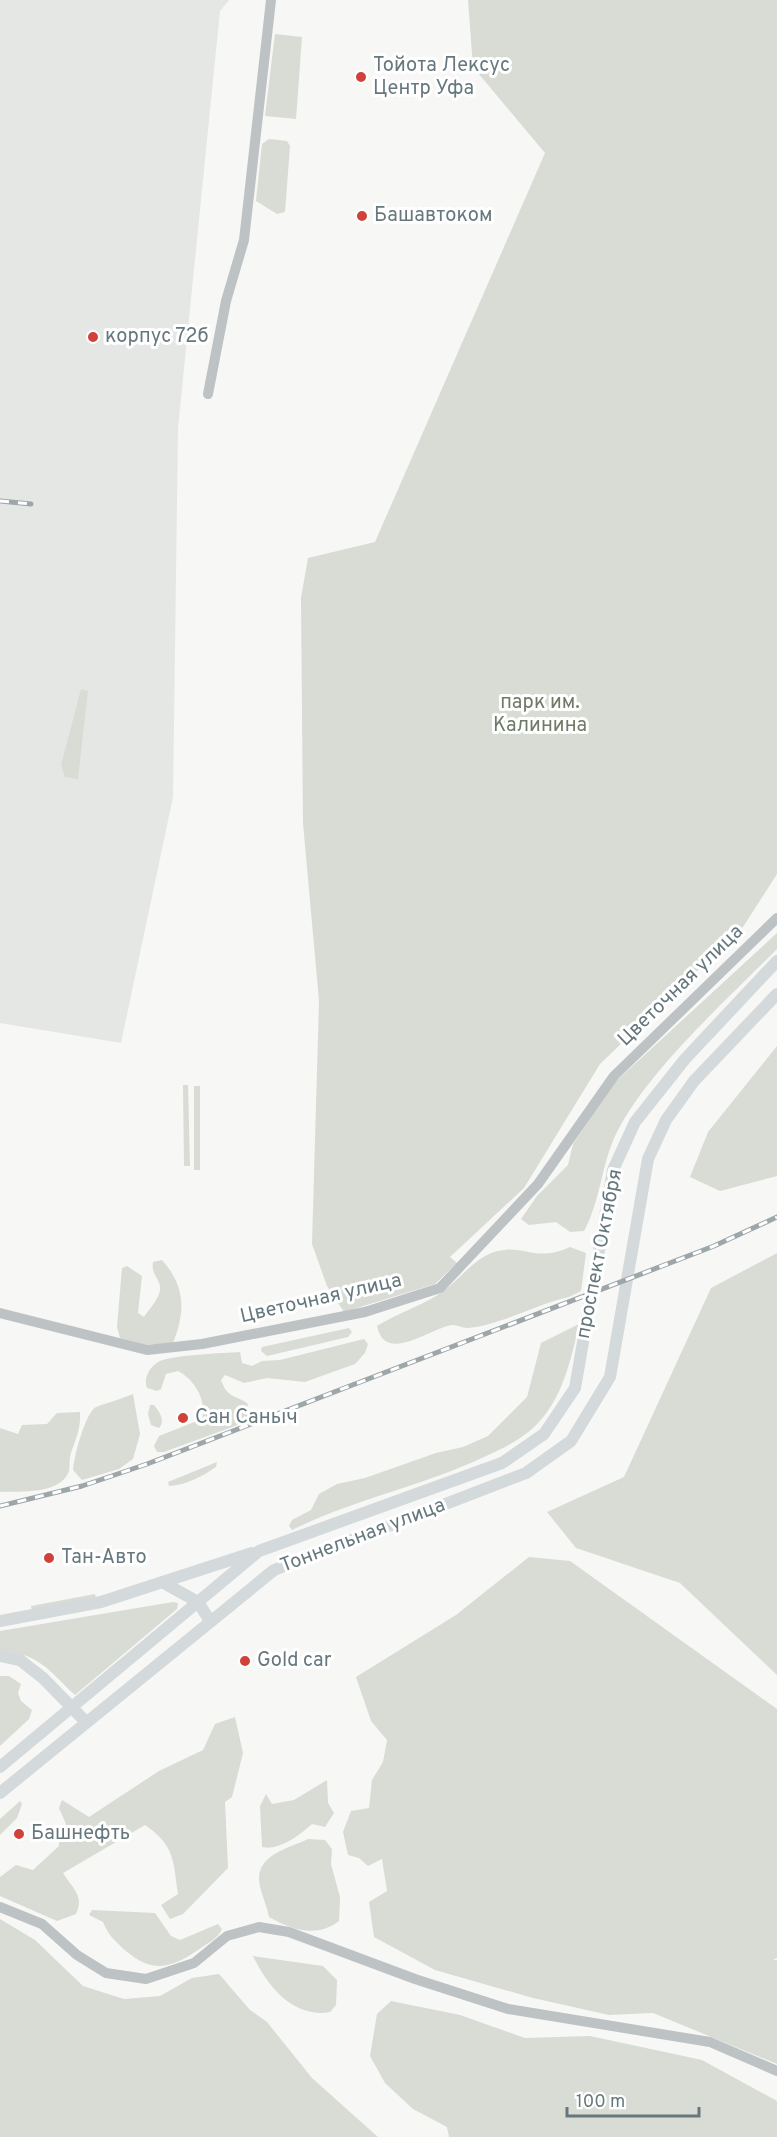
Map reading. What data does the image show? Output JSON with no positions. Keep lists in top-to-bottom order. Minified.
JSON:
{"streets":{"main road":["проспект Октября","Тоннельная улица"],"street":["Цветочная улица"]},"crossings":[["проспект Октября","Тоннельная улица"]],"parks":["парк им. Калинина"],"places":["Тойота Лексус Центр Уфа","Башавтоком","корпус 72б","Сан Саныч","Тан-Авто","Gold car","Башнефть"],"scale_bar":"100 m"}
